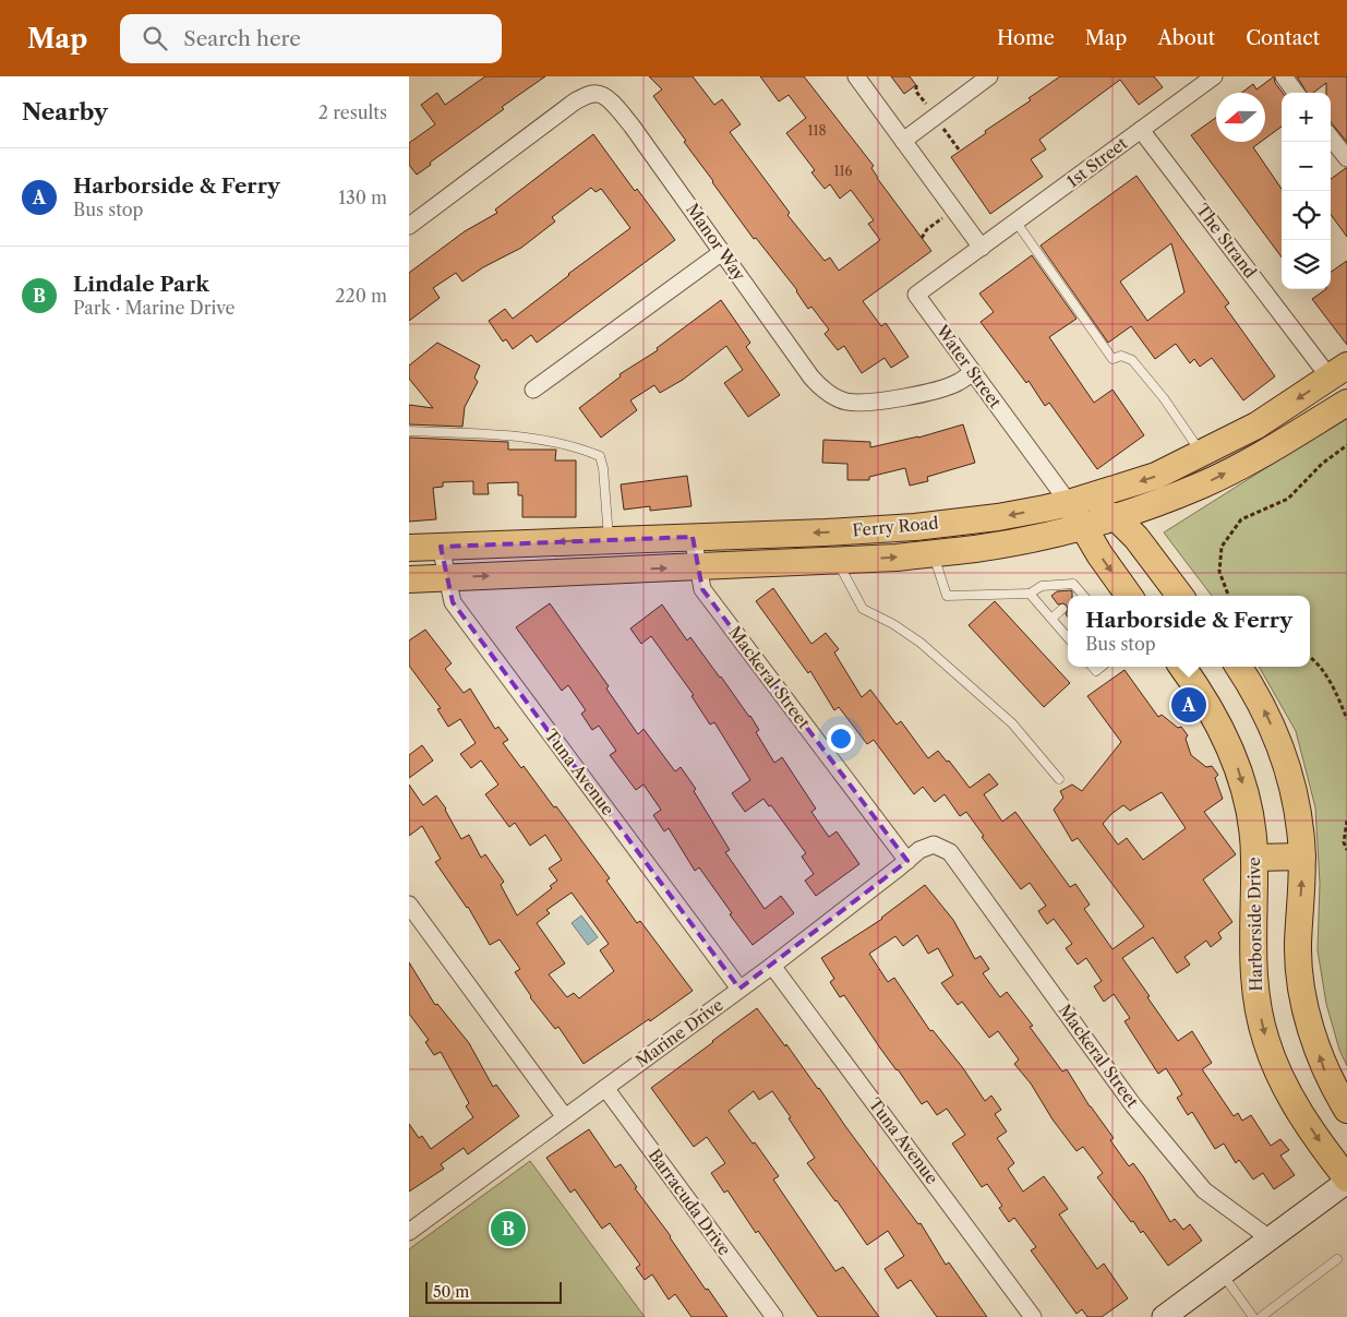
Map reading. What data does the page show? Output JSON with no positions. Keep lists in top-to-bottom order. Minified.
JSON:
{"streets":{"main road":["Ferry Road","Harborside Drive"],"street":["1st Street","The Strand","Manor Way","Water Street","Mackeral Street","Tuna Avenue","Marine Drive","Barracuda Drive"]},"crossings":[["1st Street","The Strand"],["1st Street","Water Street"],["The Strand","Ferry Road"],["Manor Way","Water Street"],["Water Street","Ferry Road"],["Ferry Road","Mackeral Street"],["Ferry Road","Tuna Avenue"],["Mackeral Street","Marine Drive"],["Tuna Avenue","Marine Drive"],["Marine Drive","Barracuda Drive"]],"house_numbers":["118","116"],"scale_bar":"50 m","north":"left","page":{"header":"Map","search":"Search here","nav":["Home","Map","About","Contact"],"heading":["Nearby","2 results"],"map_buttons":["+","−"],"list":[{"mark":"A","name":"Harborside & Ferry","note":"Bus stop","value":"130 m"},{"mark":"B","name":"Lindale Park","note":"Park · Marine Drive","value":"220 m"}],"popup":["Harborside & Ferry","Bus stop"],"pins":["A","B"],"scale":"50 m"}}
